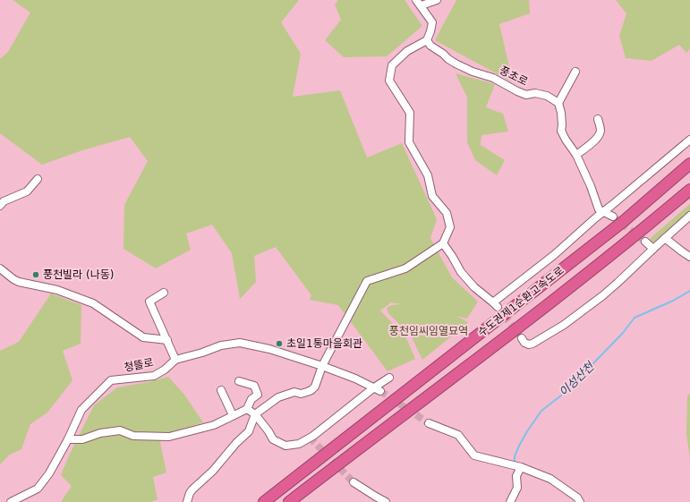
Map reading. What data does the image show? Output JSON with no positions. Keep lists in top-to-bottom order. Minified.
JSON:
{"streets":{"highway":["수도권제1순환고속도로"],"street":["풍초로","청뜰로"]},"water":["이성산천"],"parks":["풍천임씨임열묘역"],"places":["풍천빌라 (나동)","초일1통마을회관"]}
